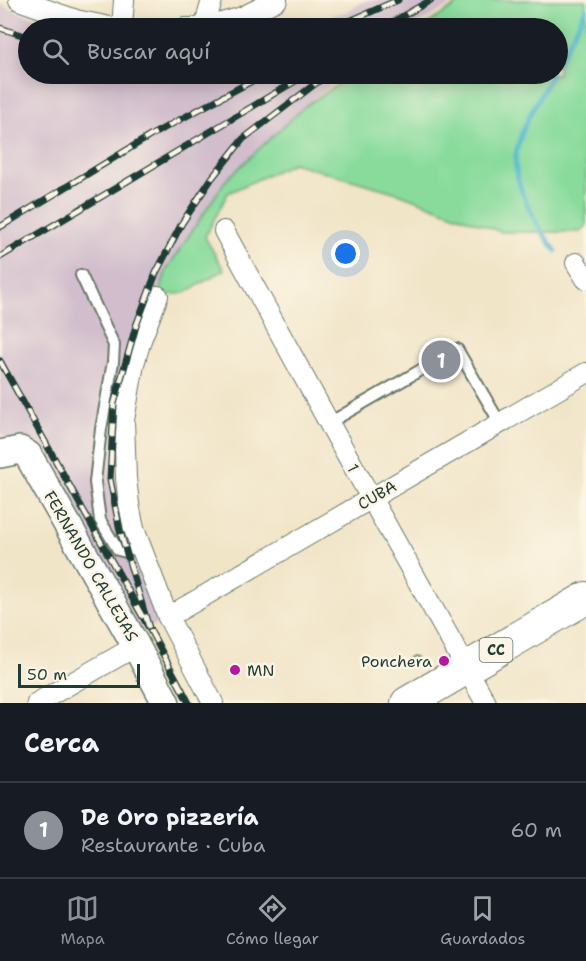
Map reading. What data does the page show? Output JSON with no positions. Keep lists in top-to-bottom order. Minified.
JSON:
{"streets":{"main road":["CC"],"street":["1","CUBA","FERNANDO CALLEJAS"]},"crossings":[["1","CUBA"],["1","CC"]],"places":["Ponchera","MN"],"scale_bar":"50 m","page":{"search":"Buscar aquí","pins":"1","scale":"50 m","heading":"Cerca","list":[{"mark":"1","name":"De Oro pizzería","note":"Restaurante · Cuba","value":"60 m"}],"nav":["Mapa","Cómo llegar","Guardados"]}}
